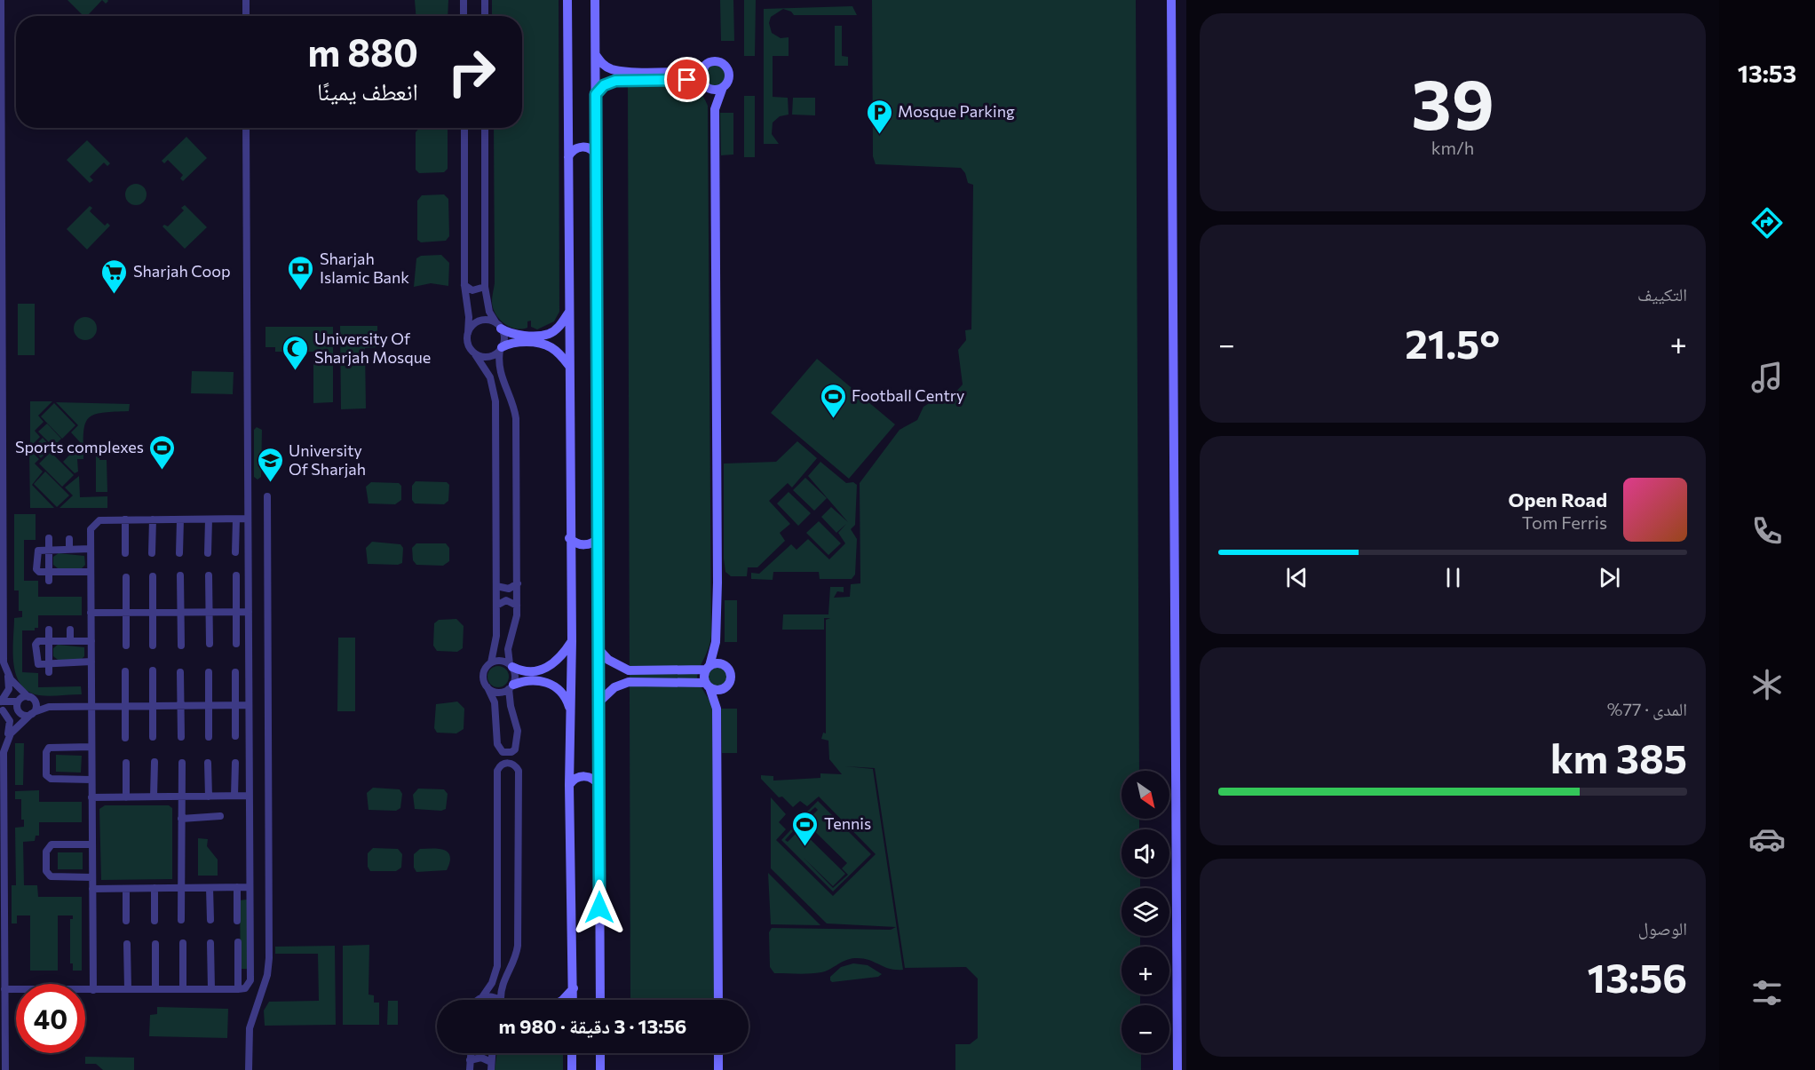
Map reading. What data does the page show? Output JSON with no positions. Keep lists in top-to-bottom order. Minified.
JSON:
{"places":{"parking":["Mosque Parking"],"bank":["Sharjah Islamic Bank"],"supermarket":["Sharjah Coop"],"mosque":["University Of Sharjah Mosque"],"sports":["Football Centry","Sports complexes","Tennis"],"school or university":["University Of Sharjah"]},"north":"bottom right","page":{"tabs":"13:53","tile":[["39","km/h"],"التكييف",["المدى · 77%","385 km"],["الوصول","13:56"]],"turn":["880 m","انعطف يمينًا"],"heat":["−","21.5°","+"],"song":["Open Road","Tom Ferris"],"map_buttons":["+","−"],"limit":"40","trip":"13:56 · 3 دقيقة · 980 m"}}
